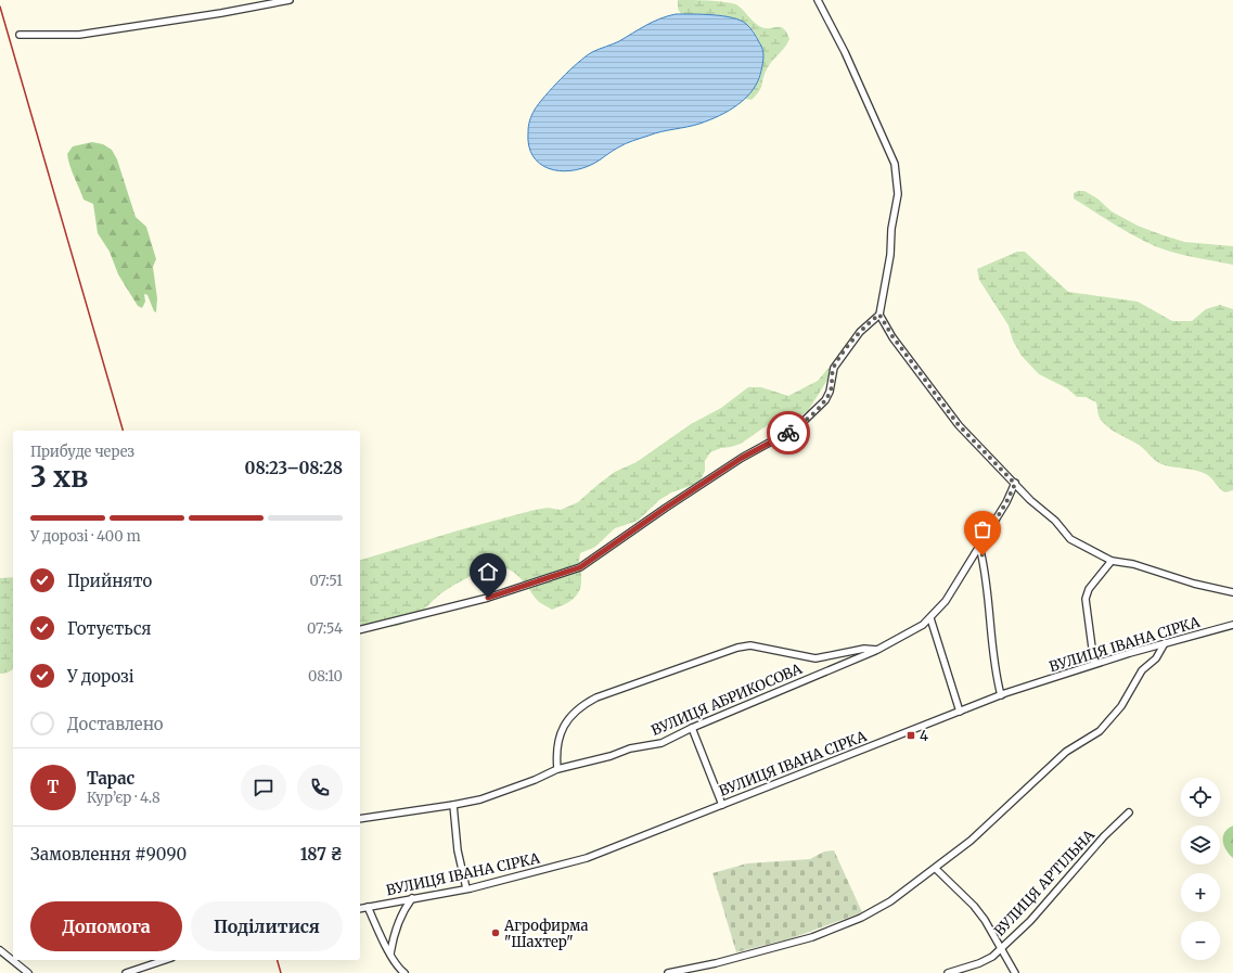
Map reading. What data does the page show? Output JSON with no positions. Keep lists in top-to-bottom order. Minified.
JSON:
{"streets":{"street":["ВУЛИЦЯ ІВАНА СІРКА","ВУЛИЦЯ АБРИКОСОВА","ВУЛИЦЯ АРТІЛЬНА"]},"places":{"transit":["4"],"other":["Агрофирма \"Шахтер\""]},"page":{"heading":["3 хв","Прибуде через","08:23–08:28"],"panel":["Тарас","Кур’єр · 4.8","Замовлення #9090","187 ₴"],"bar":"У дорозі · 400 m","list":[["Прийнято","07:51"],["Готується","07:54"],["У дорозі","08:10"],"Доставлено"],"round":"Т","map_buttons":["+","−"],"buttons":["Допомога","Поділитися"]}}
